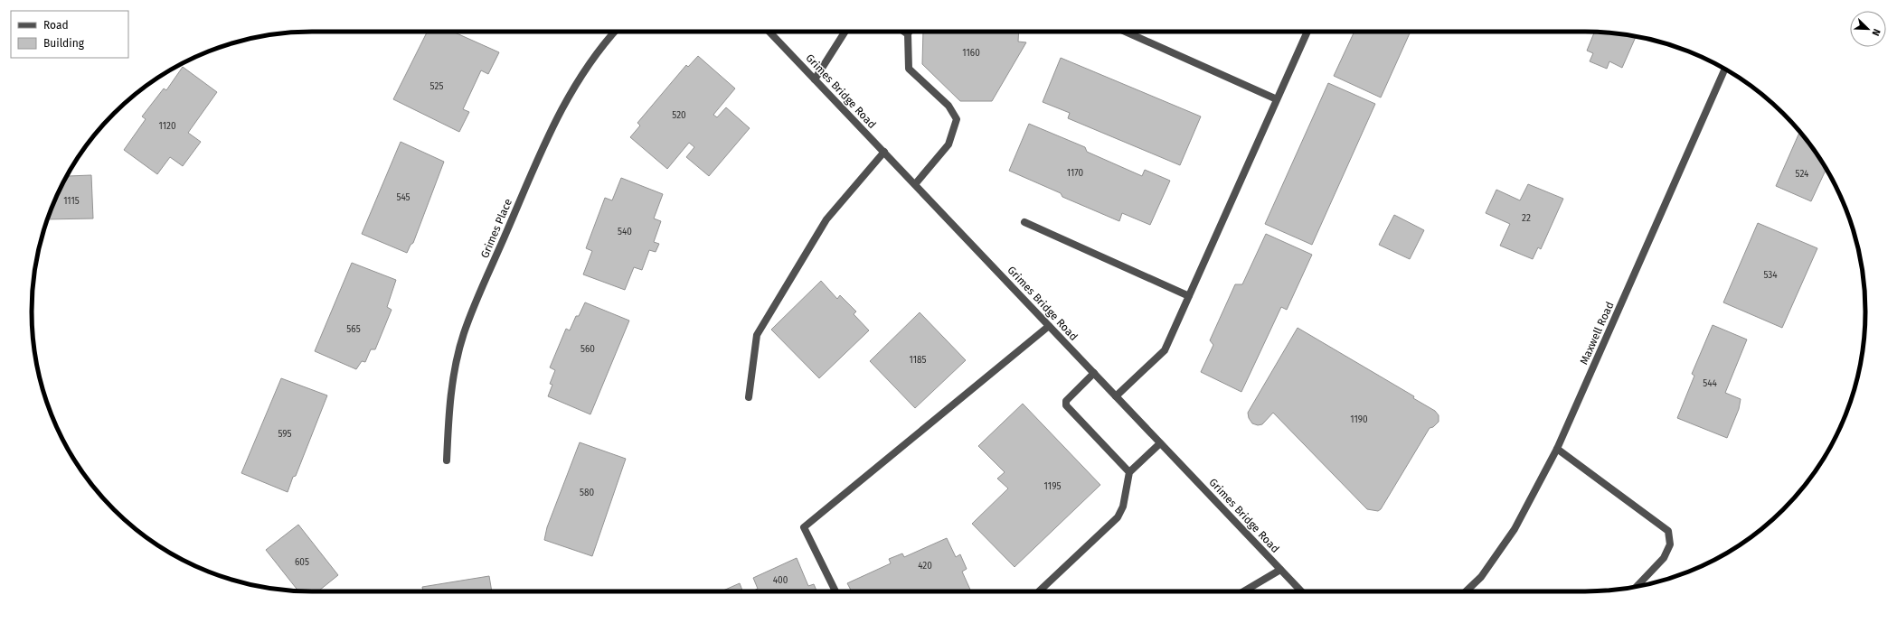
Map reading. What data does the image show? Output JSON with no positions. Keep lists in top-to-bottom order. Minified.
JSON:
{"streets":{"street":["Grimes Bridge Road","Grimes Place","Maxwell Road"]},"house_numbers":["1160","525","520","1120","1170","524","545","1115","22","540","534","565","560","1185","544","1190","595","1195","580","605","420","400"],"legend":["Road","Building"],"north":"bottom right"}
